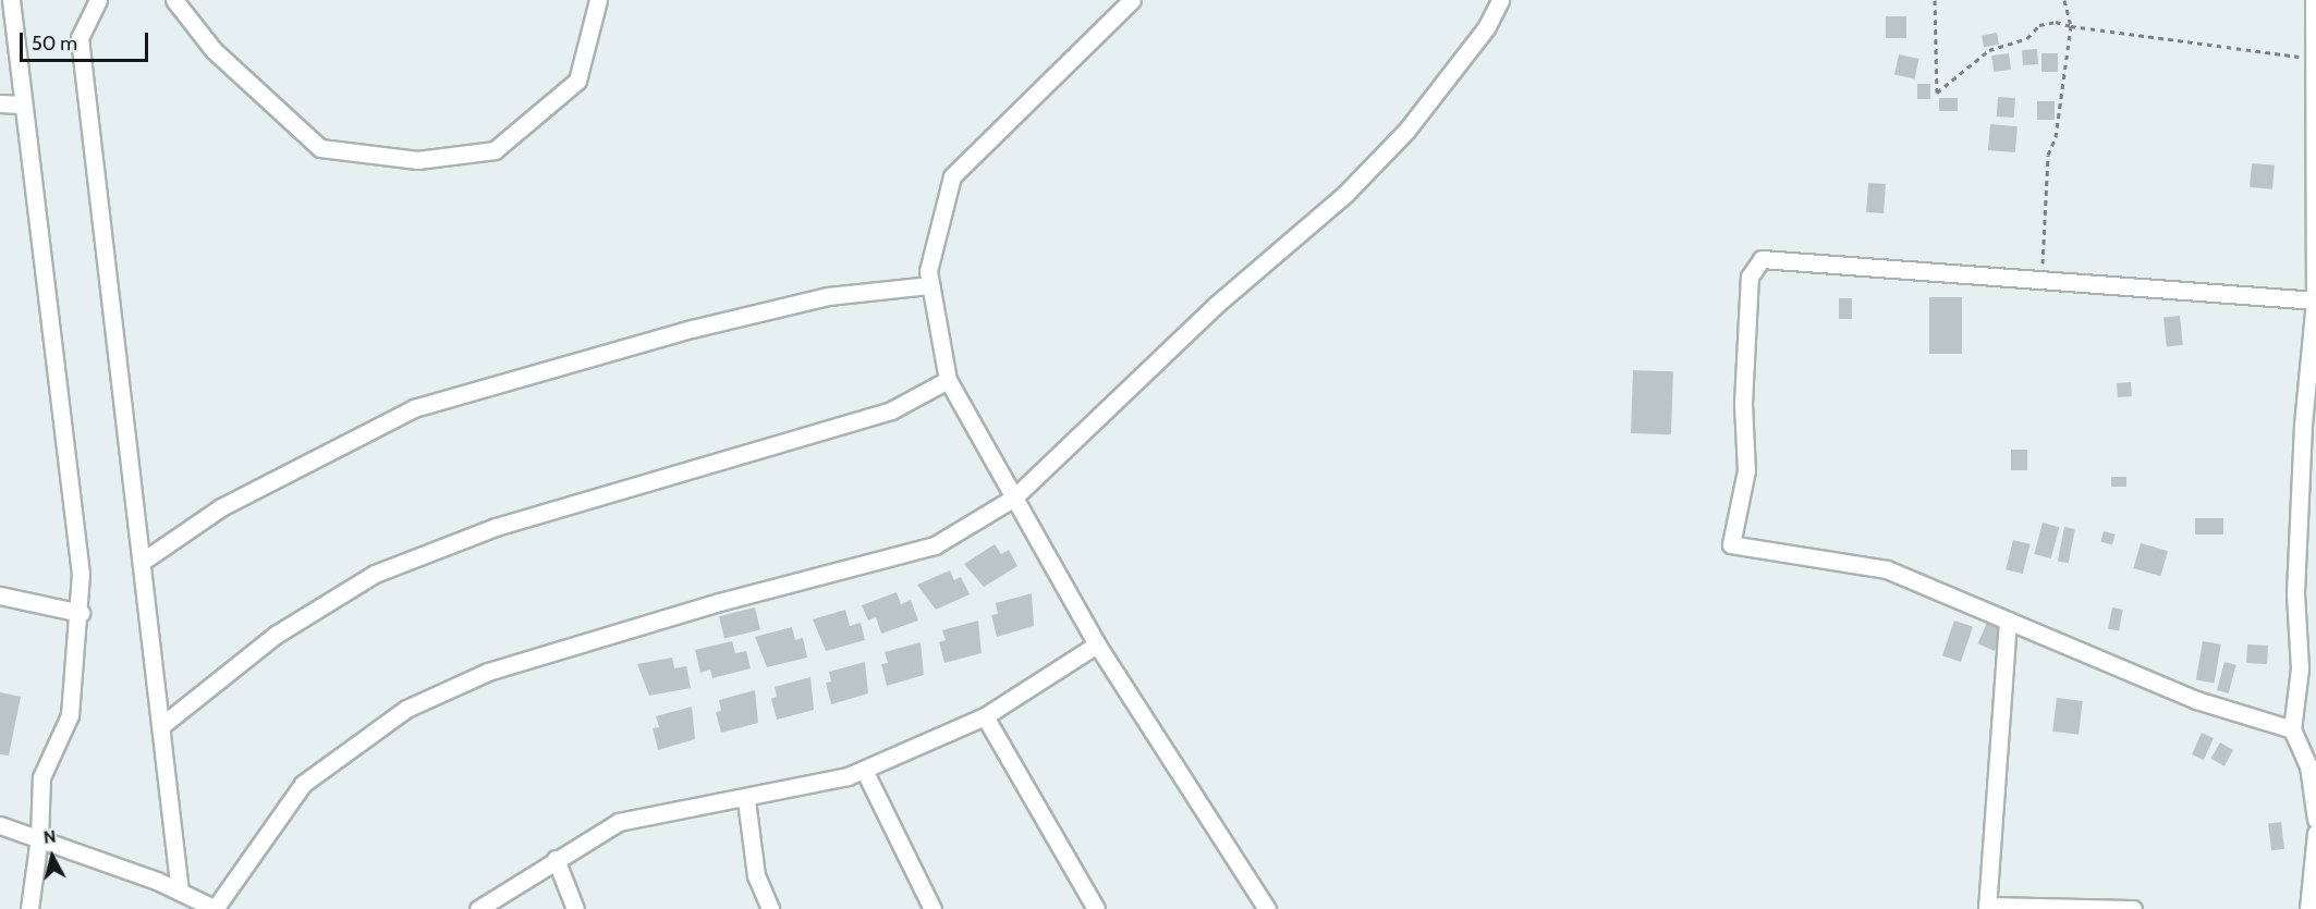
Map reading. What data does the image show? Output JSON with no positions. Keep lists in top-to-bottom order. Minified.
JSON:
{"scale_bar":"50 m","north":"top"}
